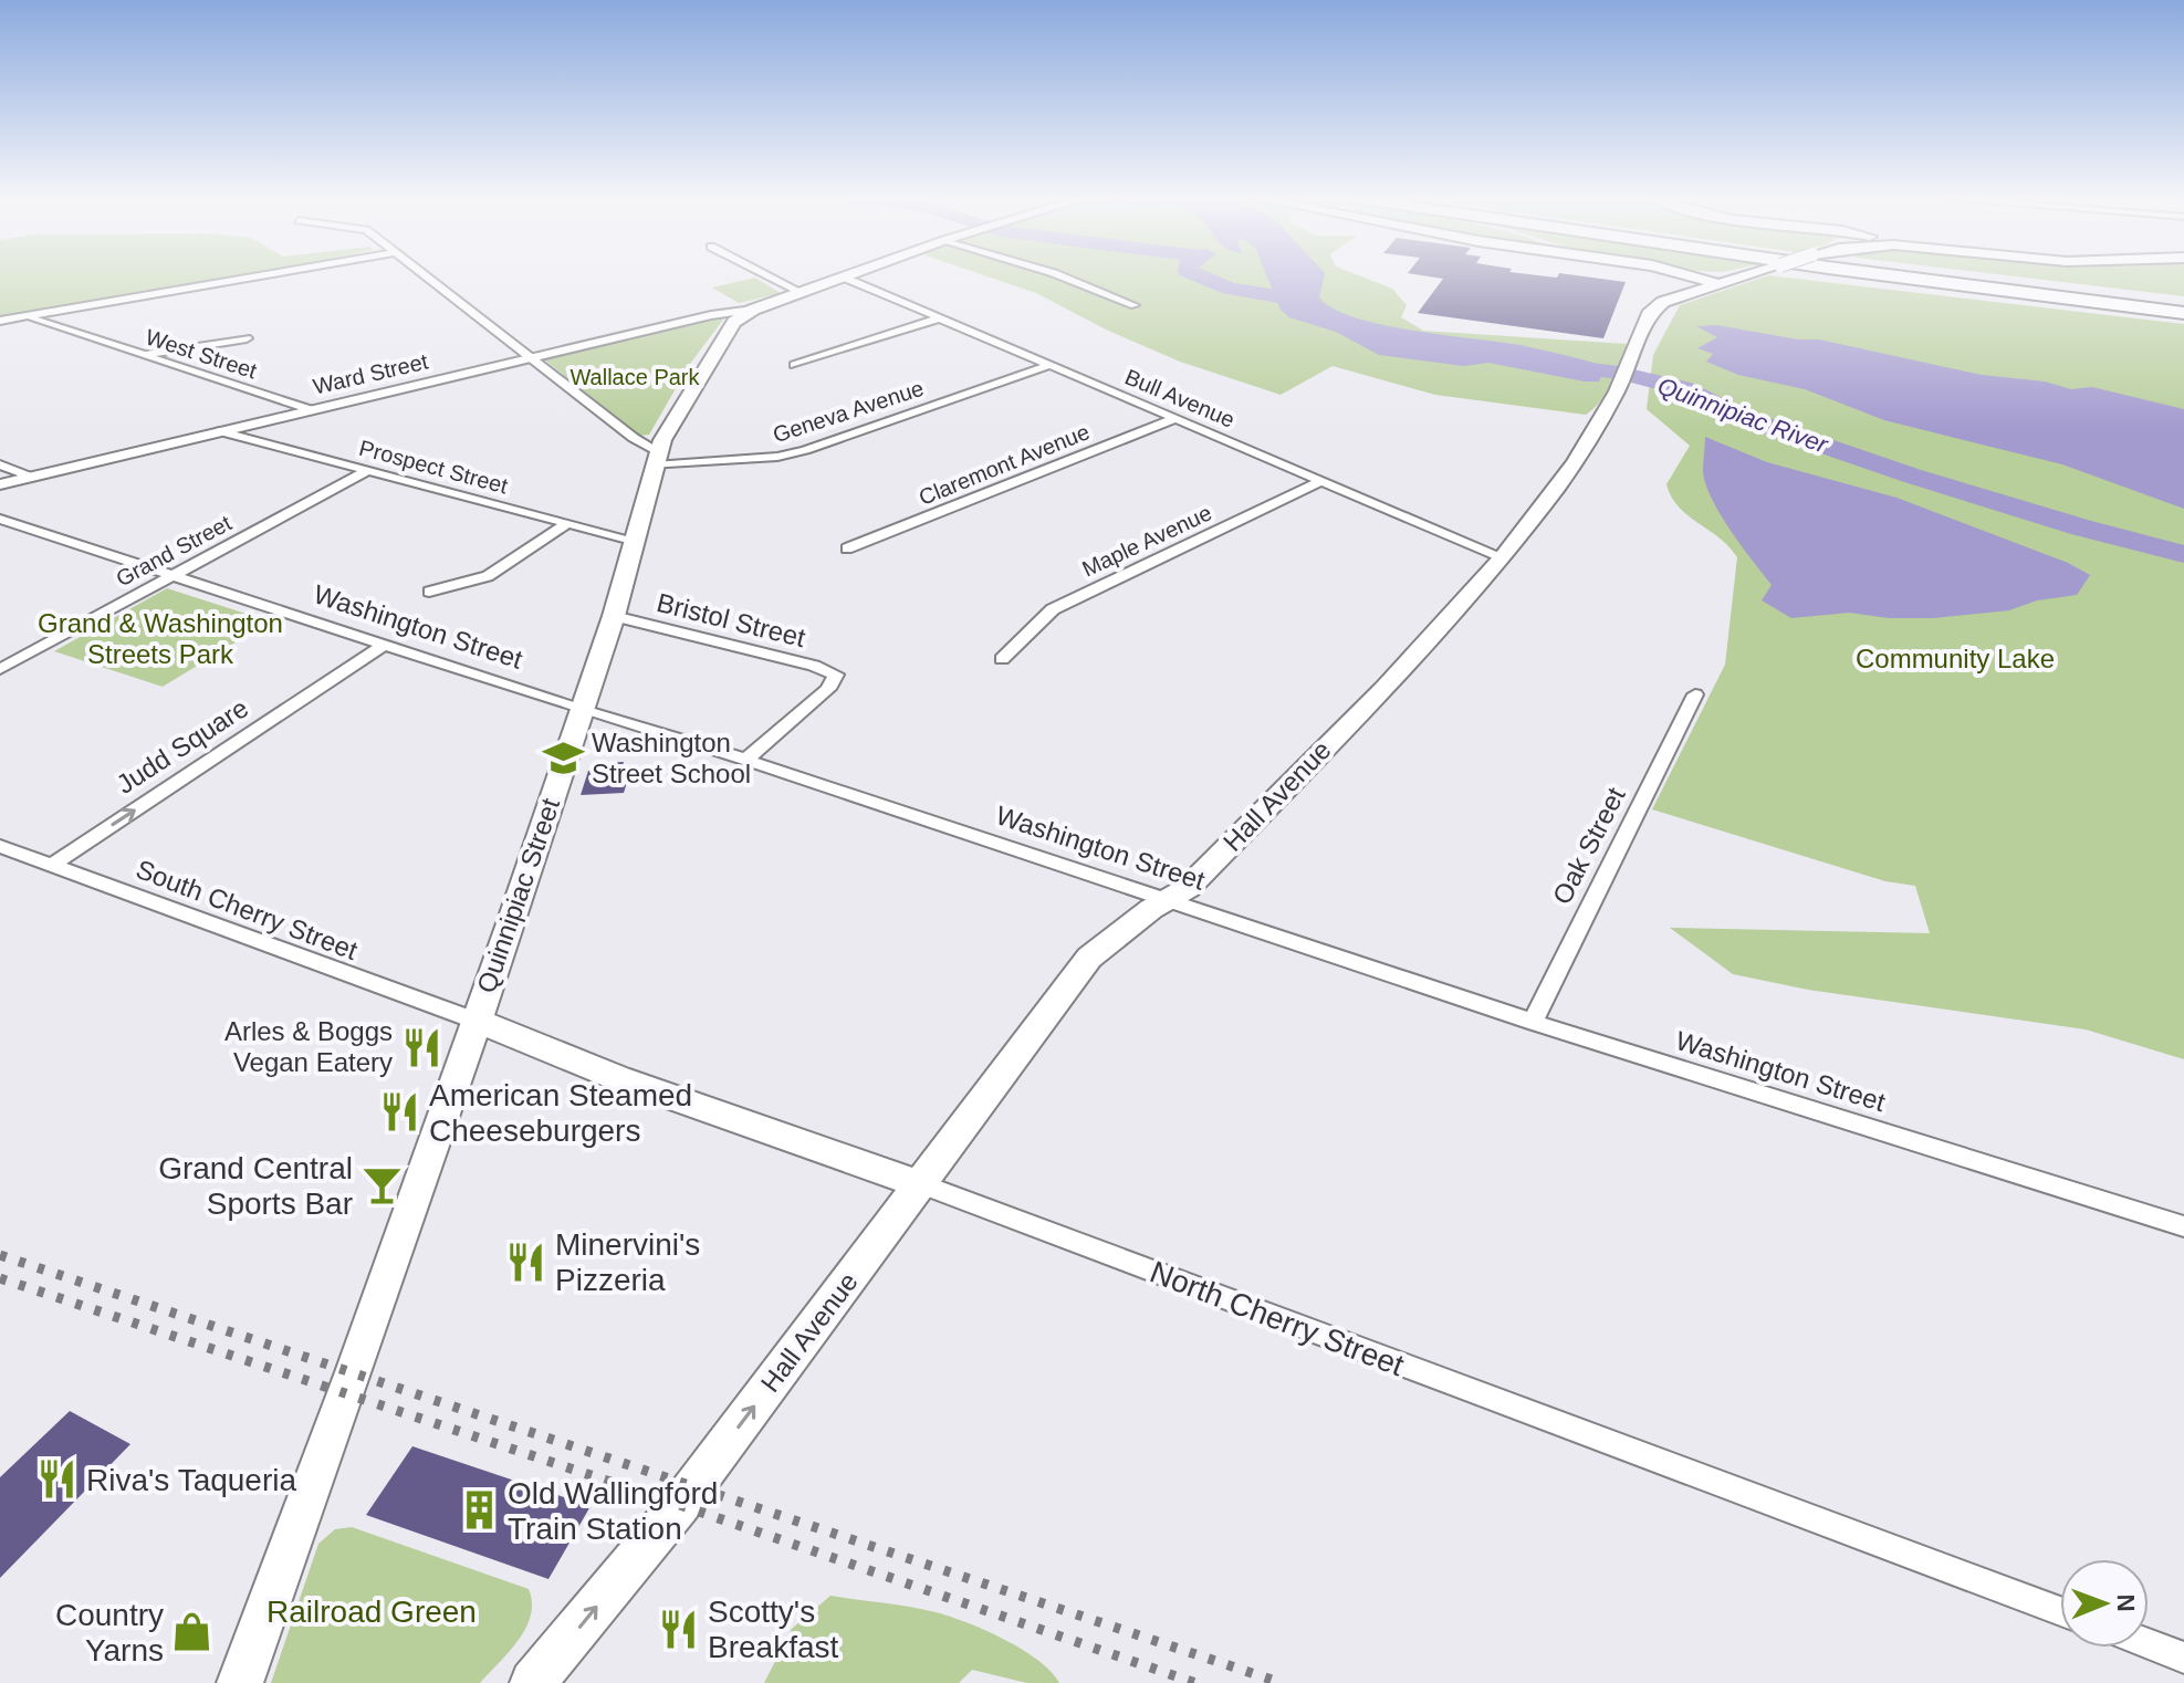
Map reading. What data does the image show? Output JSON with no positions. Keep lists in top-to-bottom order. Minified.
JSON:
{"streets":{"main road":["Hall Avenue","Quinnipiac Street","North Cherry Street"],"street":["West Street","Ward Street","Bull Avenue","Geneva Avenue","Claremont Avenue","Prospect Street","Maple Avenue","Grand Street","Bristol Street","Washington Street","Judd Square","Oak Street","South Cherry Street"]},"crossings":[["West Street","Ward Street"],["Ward Street","Prospect Street"],["Ward Street","Quinnipiac Street"],["Bull Avenue","Geneva Avenue"],["Bull Avenue","Claremont Avenue"],["Bull Avenue","Maple Avenue"],["Bull Avenue","Hall Avenue"],["Bull Avenue","Quinnipiac Street"],["Geneva Avenue","Quinnipiac Street"],["Prospect Street","Grand Street"],["Prospect Street","Quinnipiac Street"],["Grand Street","Washington Street"],["Bristol Street","Washington Street"],["Bristol Street","Quinnipiac Street"],["Washington Street","Judd Square"],["Washington Street","Hall Avenue"],["Washington Street","Oak Street"],["Washington Street","Quinnipiac Street"],["Judd Square","South Cherry Street"],["Hall Avenue","North Cherry Street"],["Quinnipiac Street","South Cherry Street"],["Quinnipiac Street","North Cherry Street"],["South Cherry Street","North Cherry Street"]],"one_way":["Judd Square"],"water":["Quinnipiac River"],"parks":["Wallace Park","Grand & Washington Streets Park","Community Lake","Railroad Green"],"places":{"school or university":["Washington Street School"],"restaurant":["Arles & Boggs Vegan Eatery","American Steamed Cheeseburgers","Minervini's Pizzeria","Riva's Taqueria","Scotty's Breakfast"],"bar":["Grand Central Sports Bar"],"building":["Old Wallingford Train Station"],"shop":["Country Yarns"]},"north":"right"}
